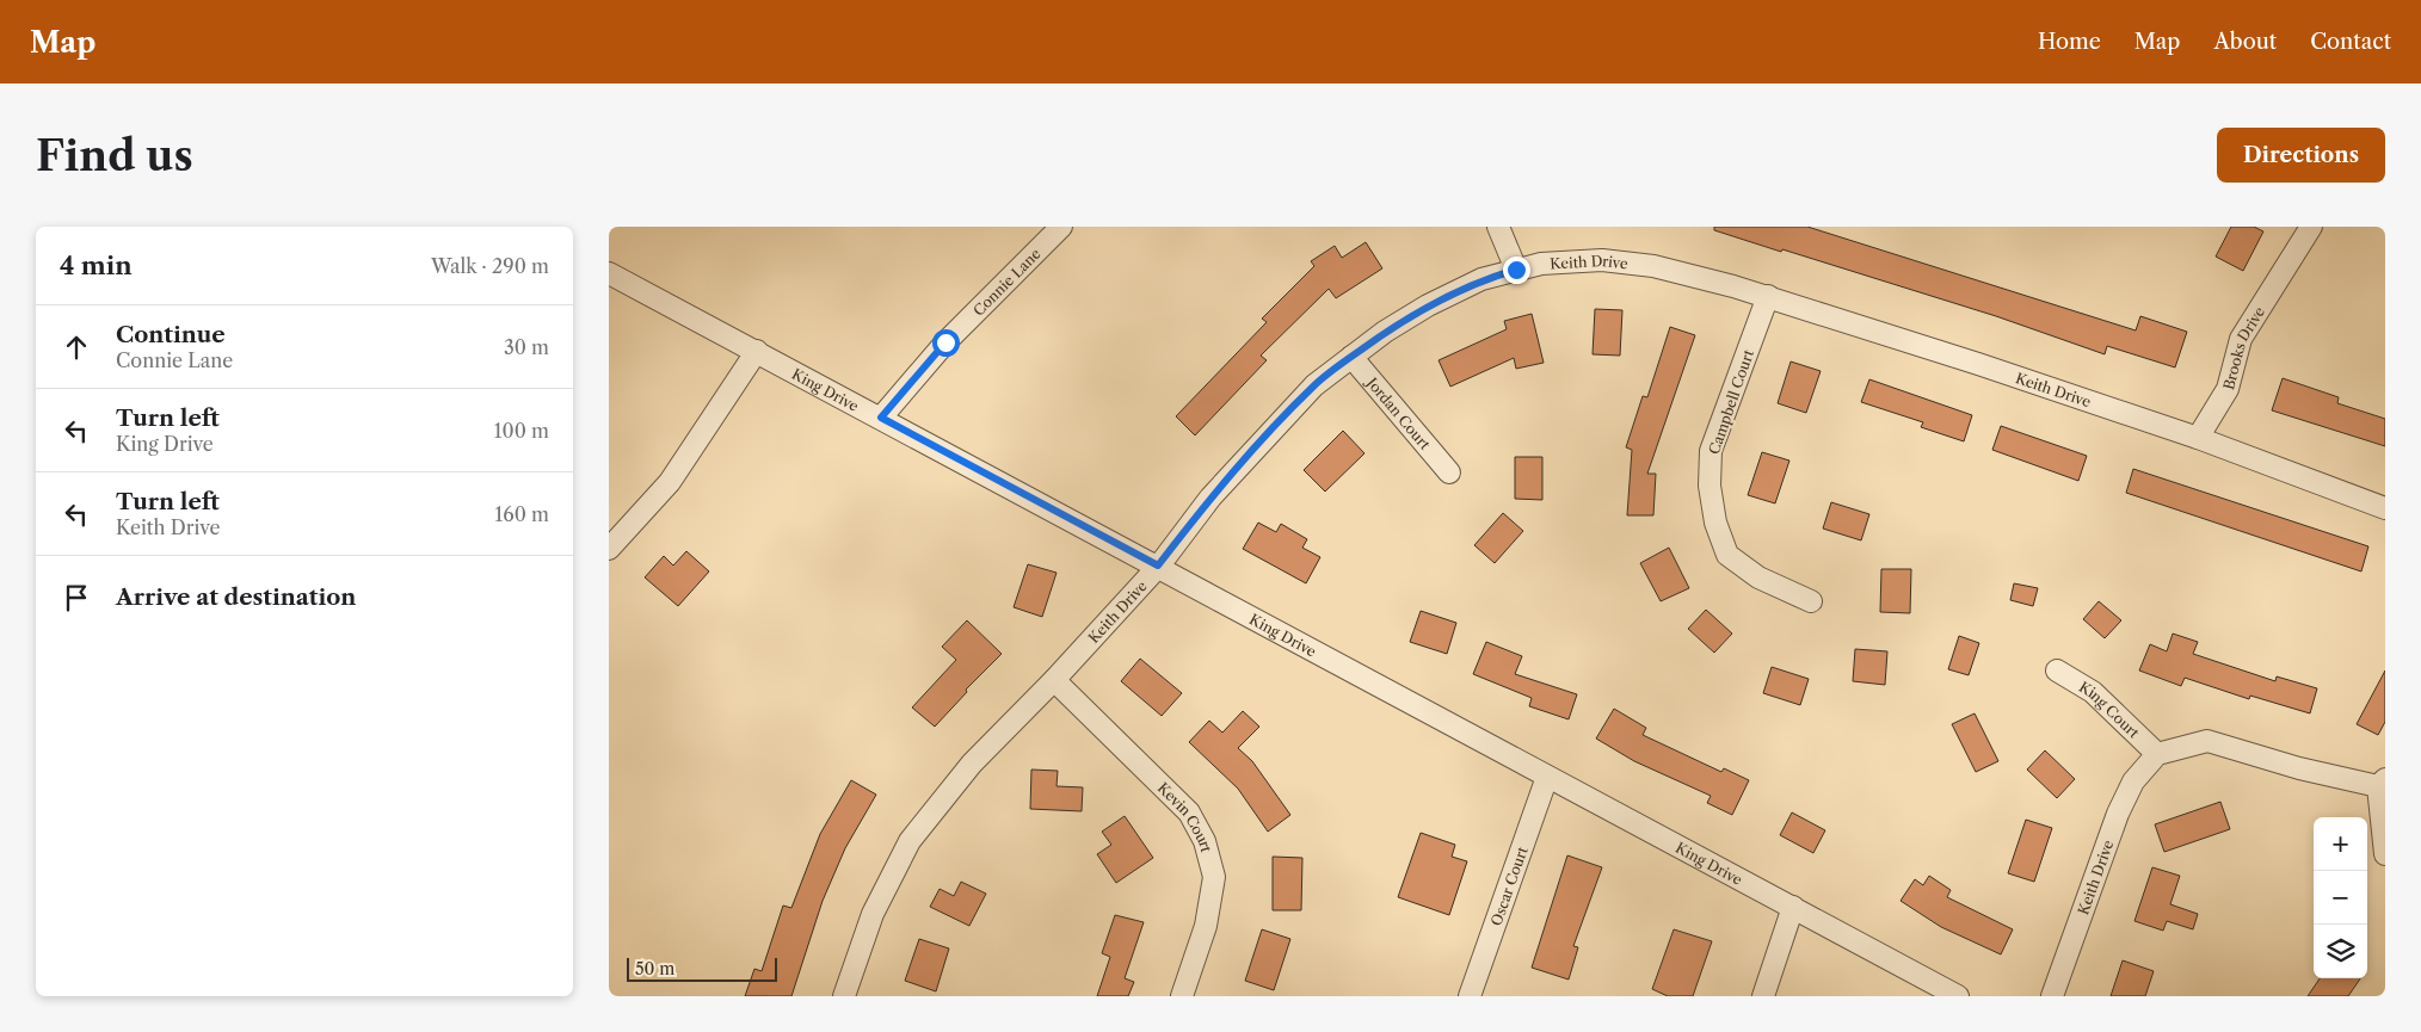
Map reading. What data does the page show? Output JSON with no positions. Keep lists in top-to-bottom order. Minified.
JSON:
{"streets":{"street":["Keith Drive","Connie Lane","Brooks Drive","King Drive","Campbell Court","Jordan Court","King Court","Kevin Court","Oscar Court"]},"crossings":[["Keith Drive","Brooks Drive"],["Keith Drive","King Drive"],["Keith Drive","Campbell Court"],["Keith Drive","Jordan Court"],["Keith Drive","King Court"],["Keith Drive","Kevin Court"],["Connie Lane","King Drive"],["King Drive","Oscar Court"]],"scale_bar":"50 m","page":{"header":"Map","nav":["Home","Map","About","Contact"],"buttons":"Directions","title":"Find us","heading":["4 min","Walk · 290 m"],"list":[["Continue","Connie Lane","30 m"],["Turn left","King Drive","100 m"],["Turn left","Keith Drive","160 m"],"Arrive at destination"],"map_buttons":["+","−"],"scale":"50 m"}}
